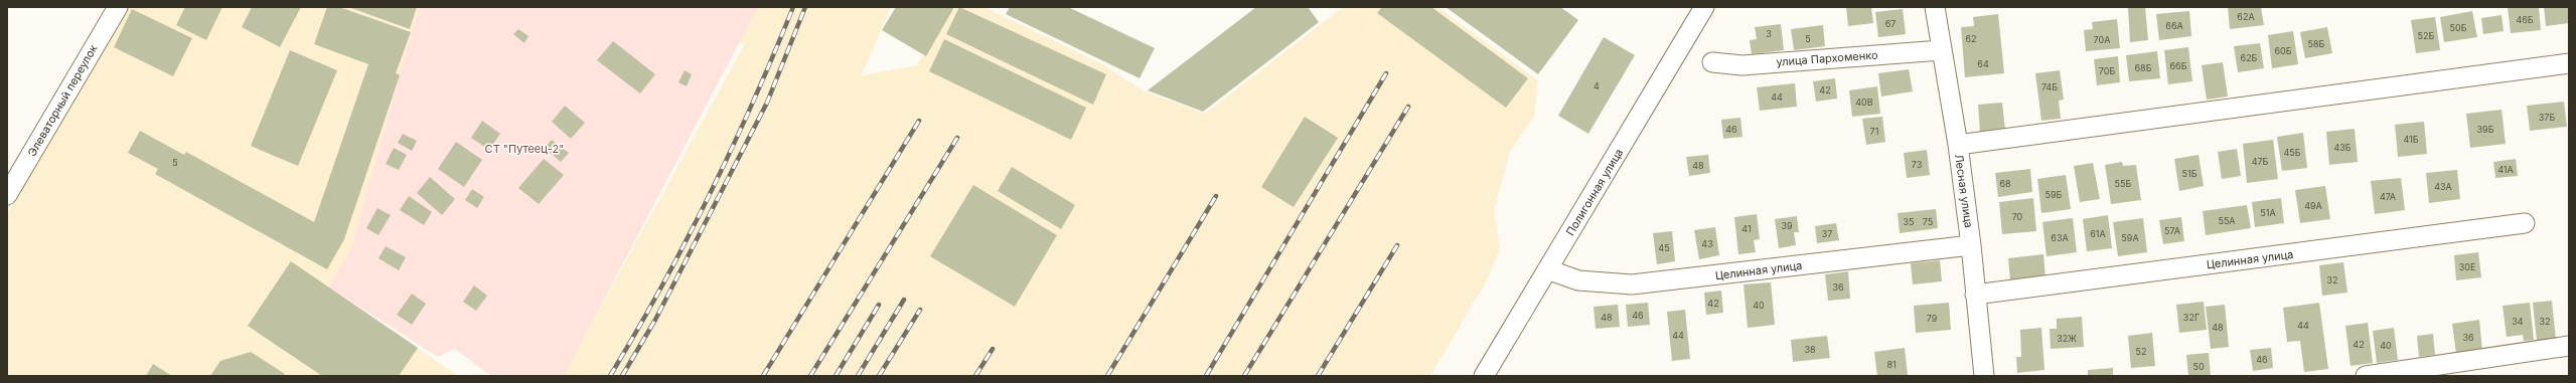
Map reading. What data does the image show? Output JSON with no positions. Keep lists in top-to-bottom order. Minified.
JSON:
{"streets":{"street":["улица Пархоменко","Элеваторный переулок","Лесная улица","Полигонная улица","Целинная улица"]},"crossings":[["улица Пархоменко","Лесная улица"],["Лесная улица","Целинная улица"],["Полигонная улица","Целинная улица"]],"parks":["СТ \"Путеец-2\""],"house_numbers":["62А","46Б","67","66А","50Б","3","52Б","5","62","70А","58Б","60Б","62Б","64","66Б","68Б","70Б","4","74Б","42","44","40В","37Б","46","39Б","71","41Б","43Б","45Б","47Б","5","73","48","41А","51Б","68","55Б","43А","59Б","47А","49А","51А","70","55А","35","75","39","41","57А","37","61А","63А","59А","43","45","30Е","32","36","42","40","46","48","32Г","79","34","32","44","48","44","36","32Ж","42","40","38","52","46","81","50"]}
